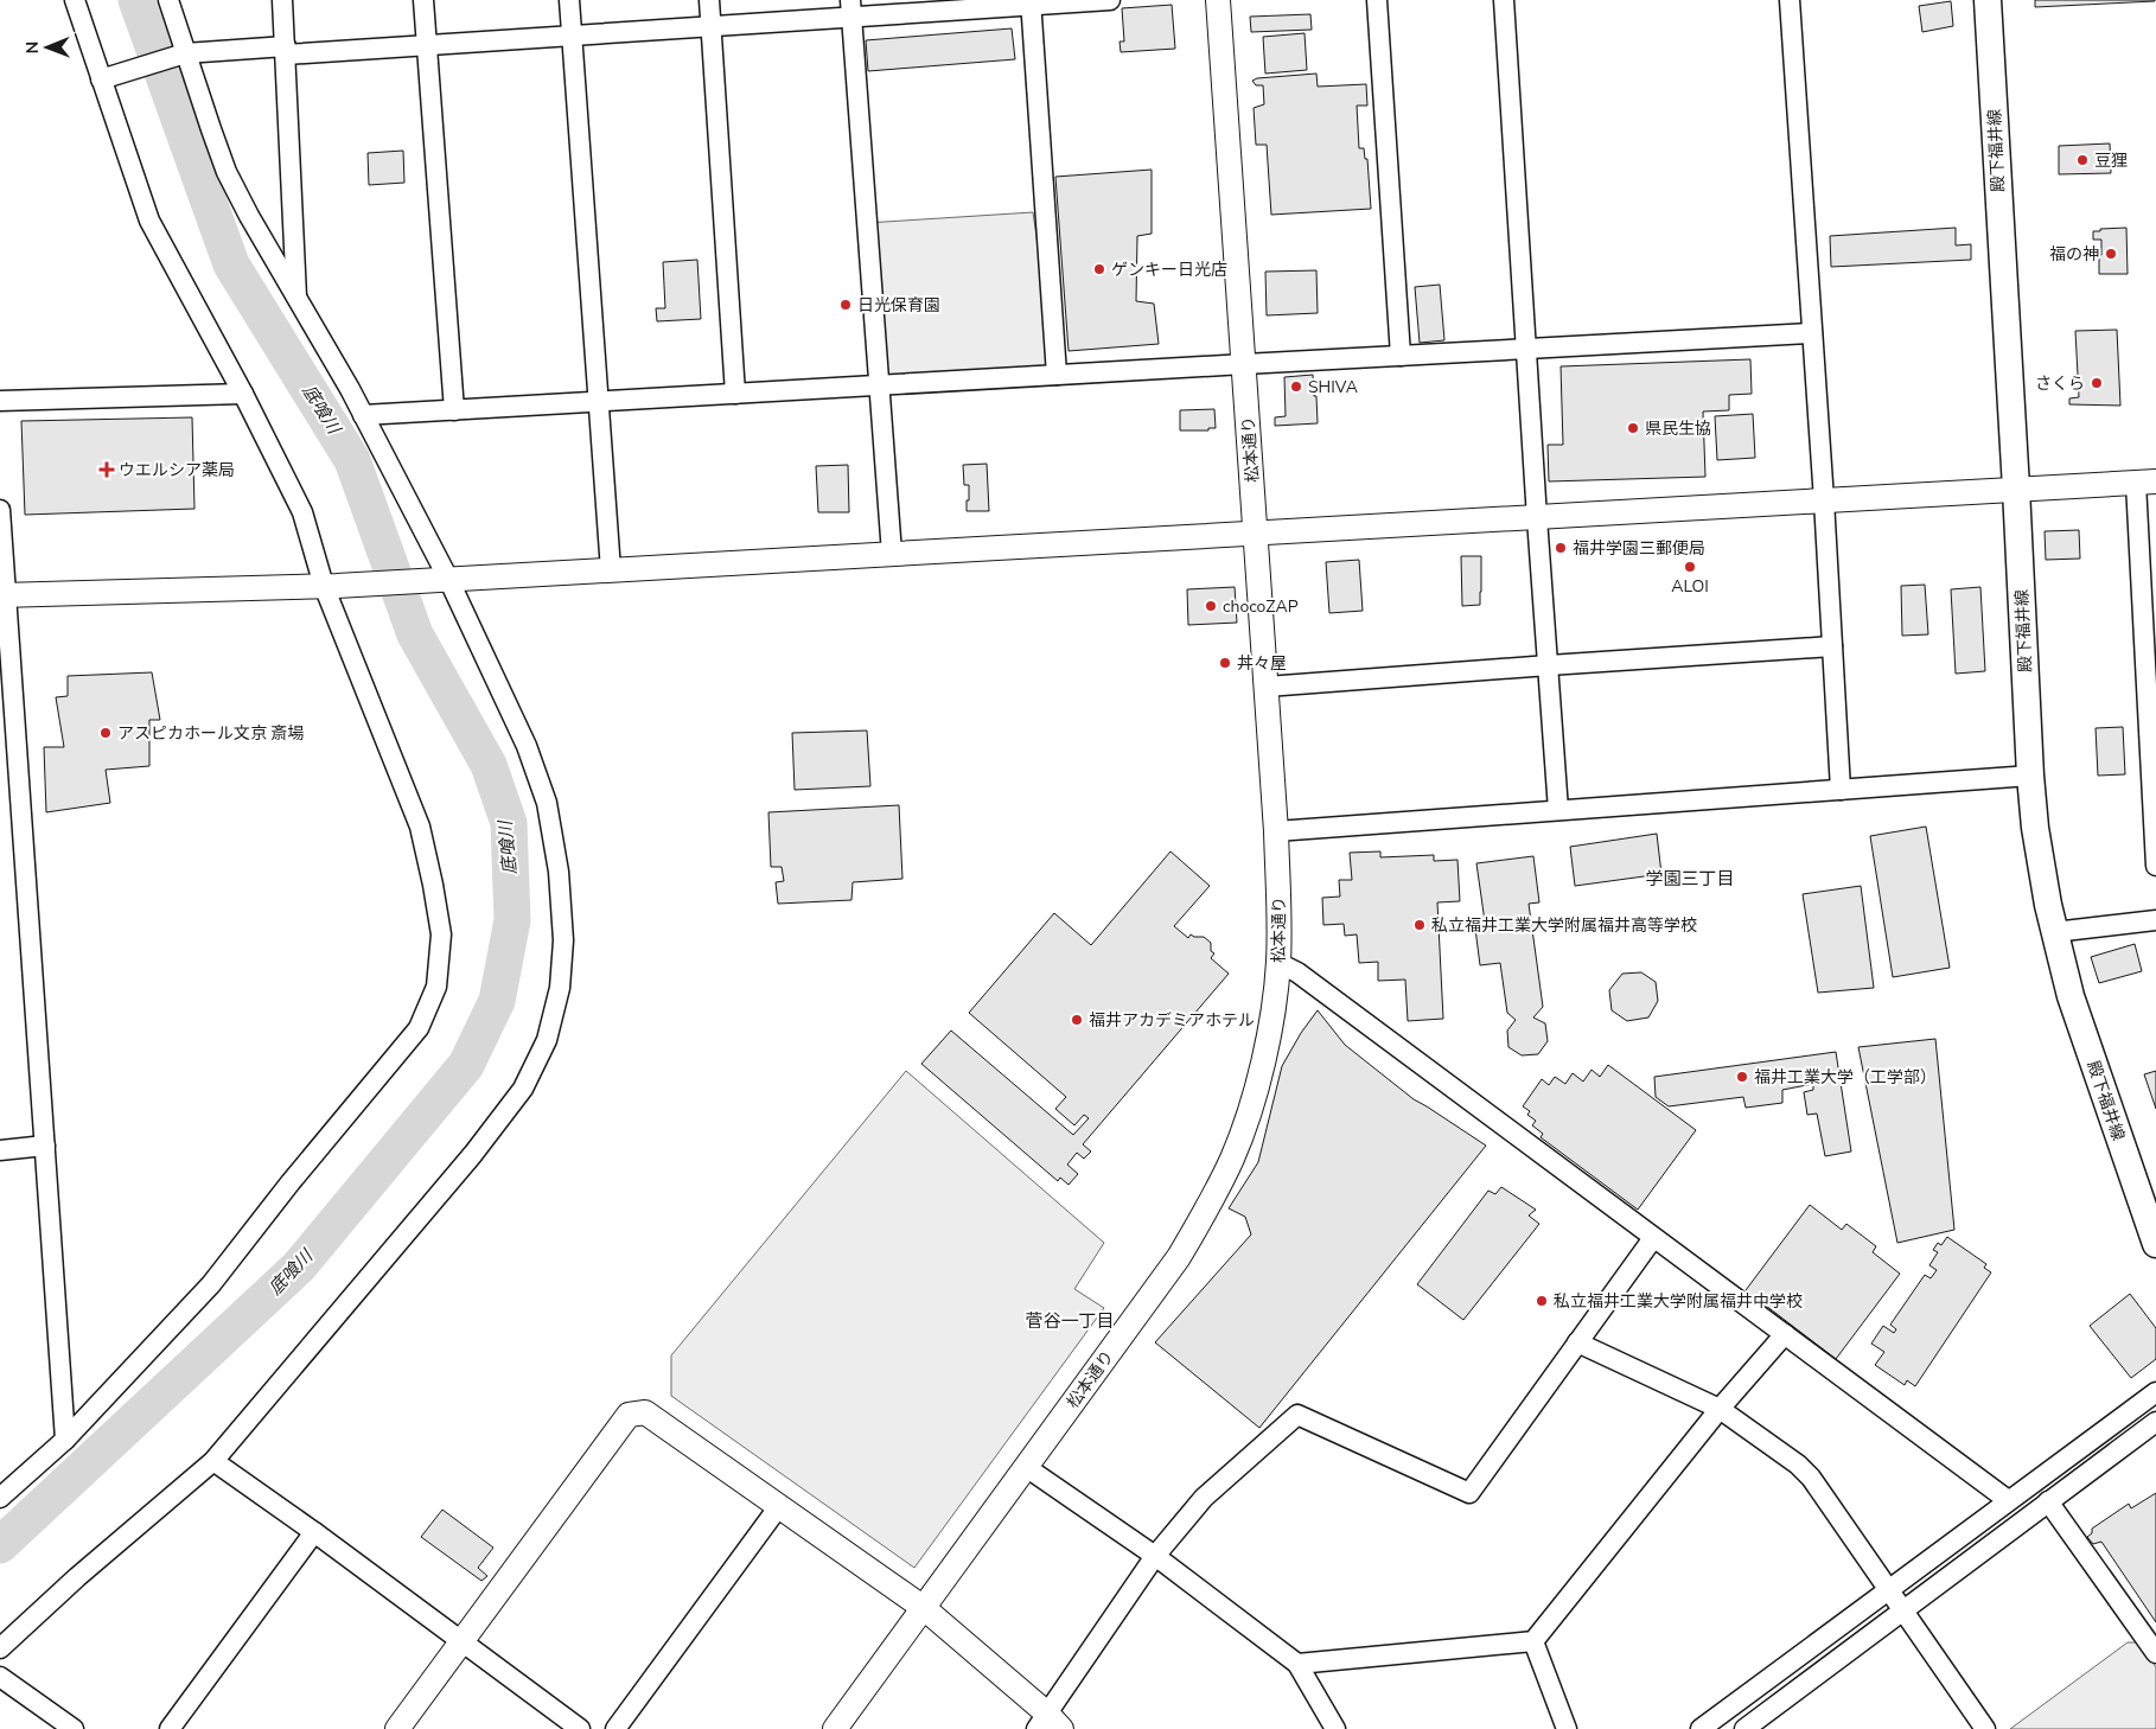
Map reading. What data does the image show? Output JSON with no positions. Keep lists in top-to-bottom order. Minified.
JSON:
{"streets":{"main road":["殿下福井線"],"street":["松本通り"]},"districts":["学園三丁目","菅谷一丁目"],"water":["底喰川"],"places":{"other":["豆狸","福の神","ゲンキー日光店","日光保育園","さくら","SHIVA","県民生協","福井学園三郵便局","ALOI","chocoZAP","丼々屋","アスピカホール文京 斎場","私立福井工業大学附属福井高等学校","福井アカデミアホテル","福井工業大学（工学部）","私立福井工業大学附属福井中学校"],"health":["ウエルシア薬局"]},"north":"left"}
